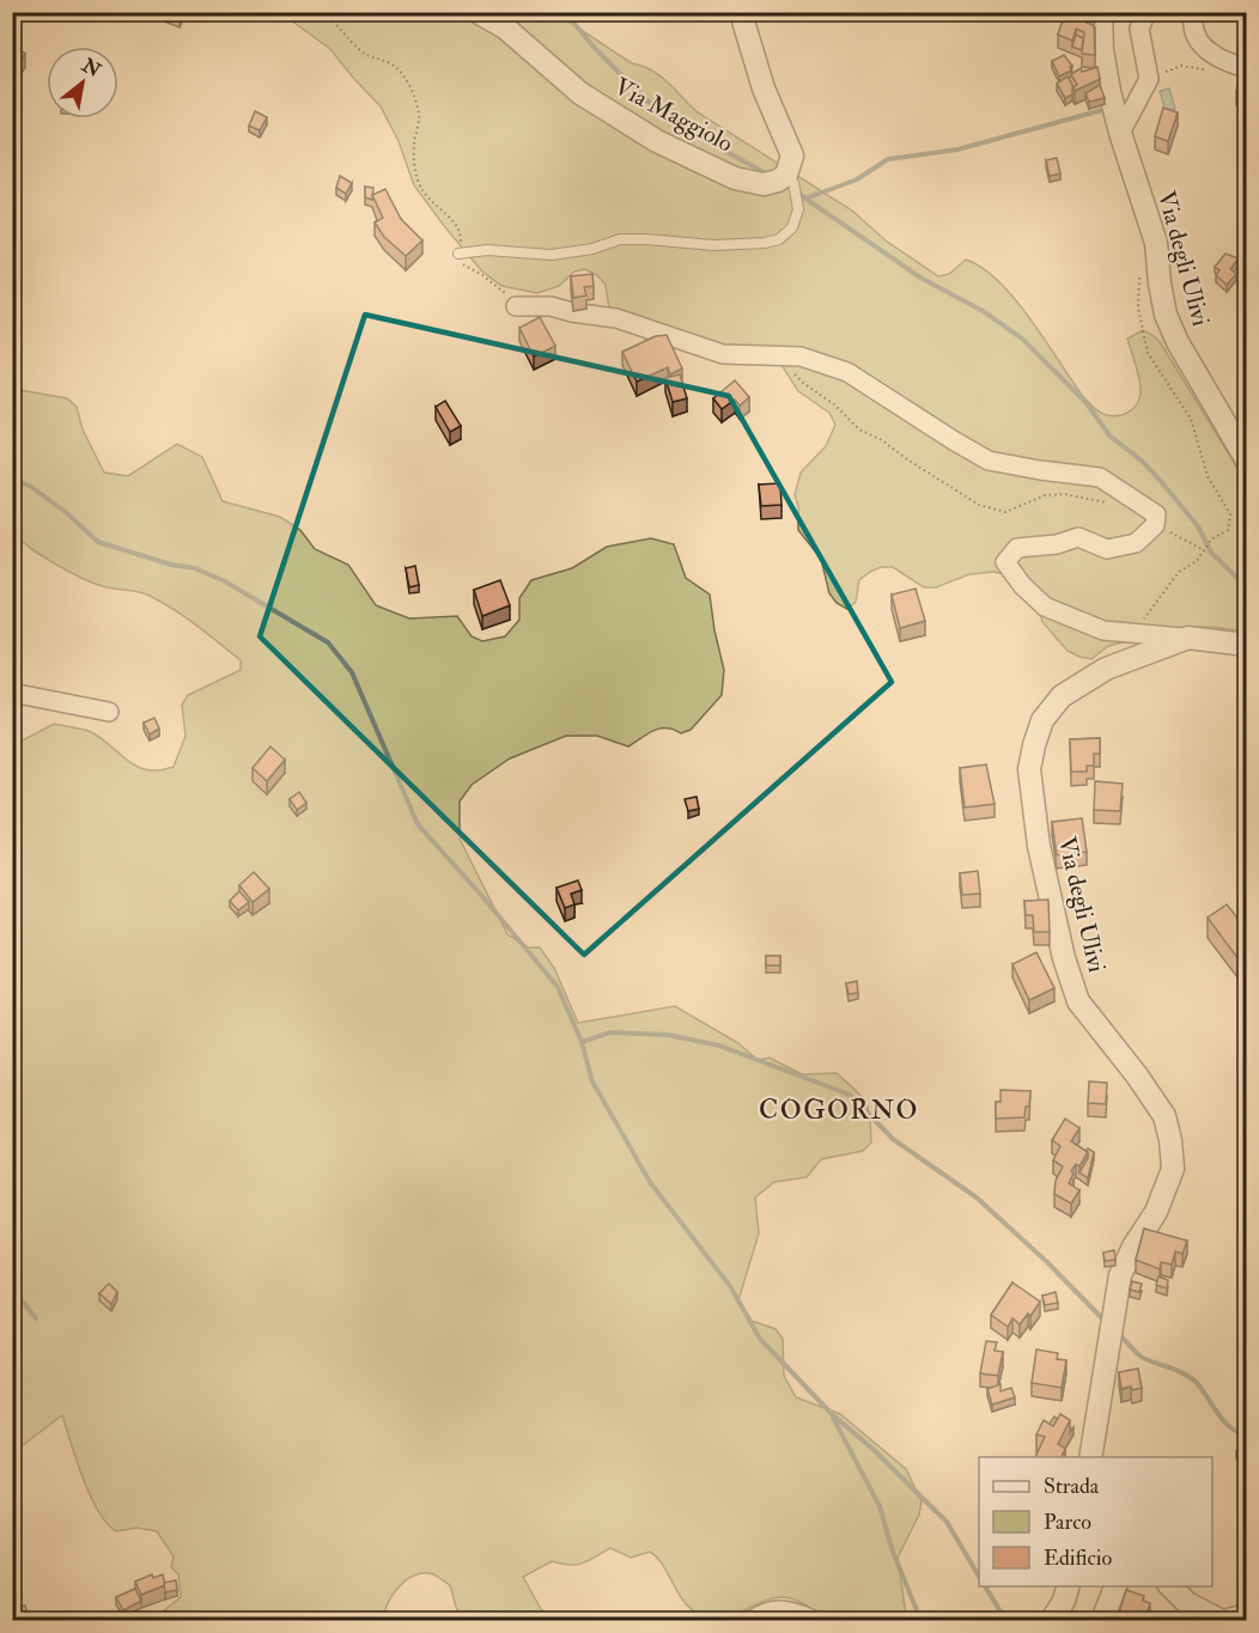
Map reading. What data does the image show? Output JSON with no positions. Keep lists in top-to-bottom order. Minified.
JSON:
{"streets":{"street":["Via Maggiolo","Via degli Ulivi"]},"districts":["COGORNO"],"legend":["Strada","Parco","Edificio"],"north":"top right"}
